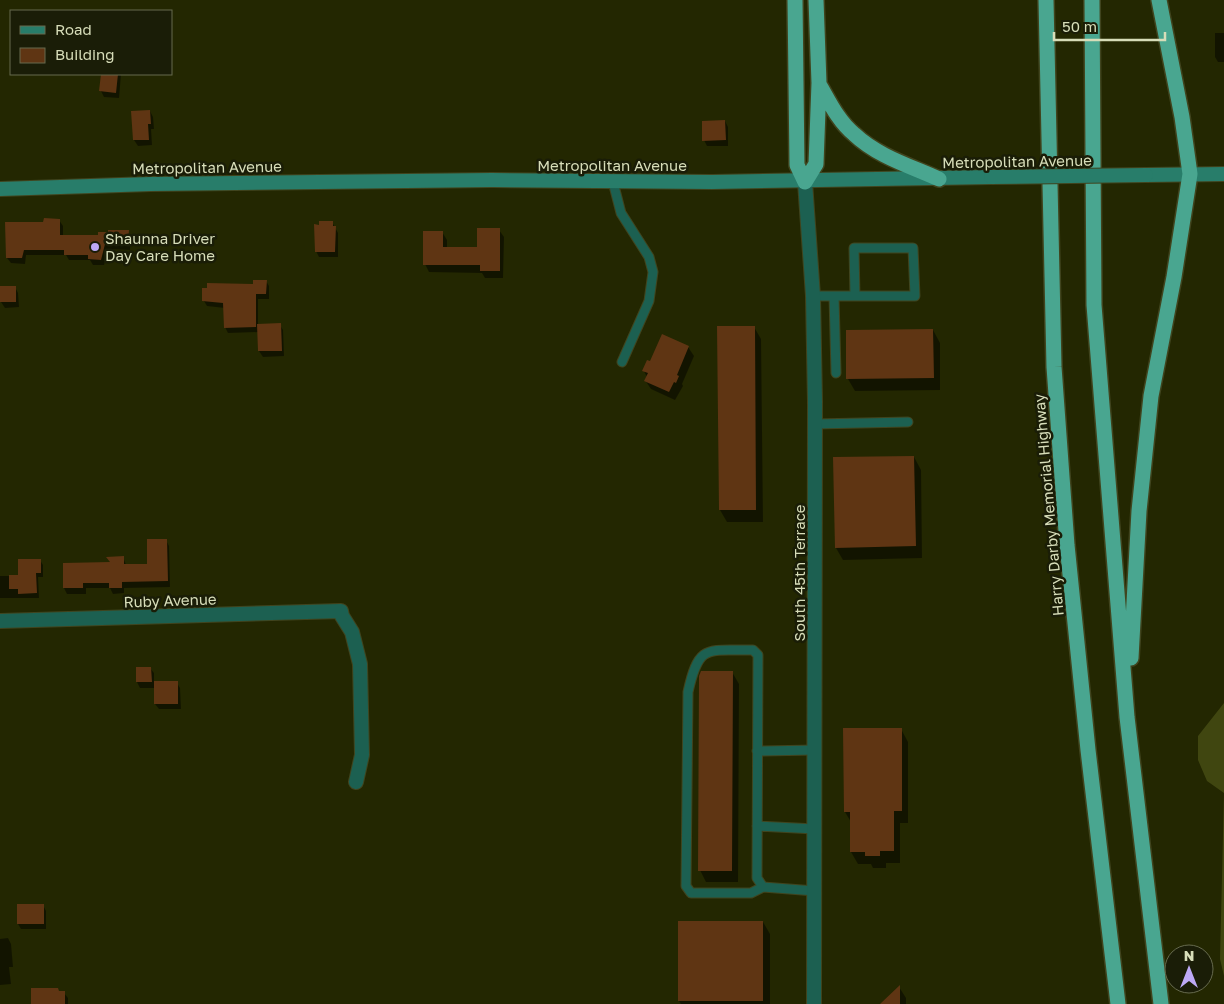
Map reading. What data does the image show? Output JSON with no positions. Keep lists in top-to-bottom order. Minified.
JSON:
{"streets":{"highway":["Harry Darby Memorial Highway"],"main road":["Metropolitan Avenue"],"street":["South 45th Terrace","Ruby Avenue"]},"crossings":[["Metropolitan Avenue","South 45th Terrace"]],"places":["Shaunna Driver Day Care Home"],"legend":["Road","Building"],"scale_bar":"50 m","north":"top"}
